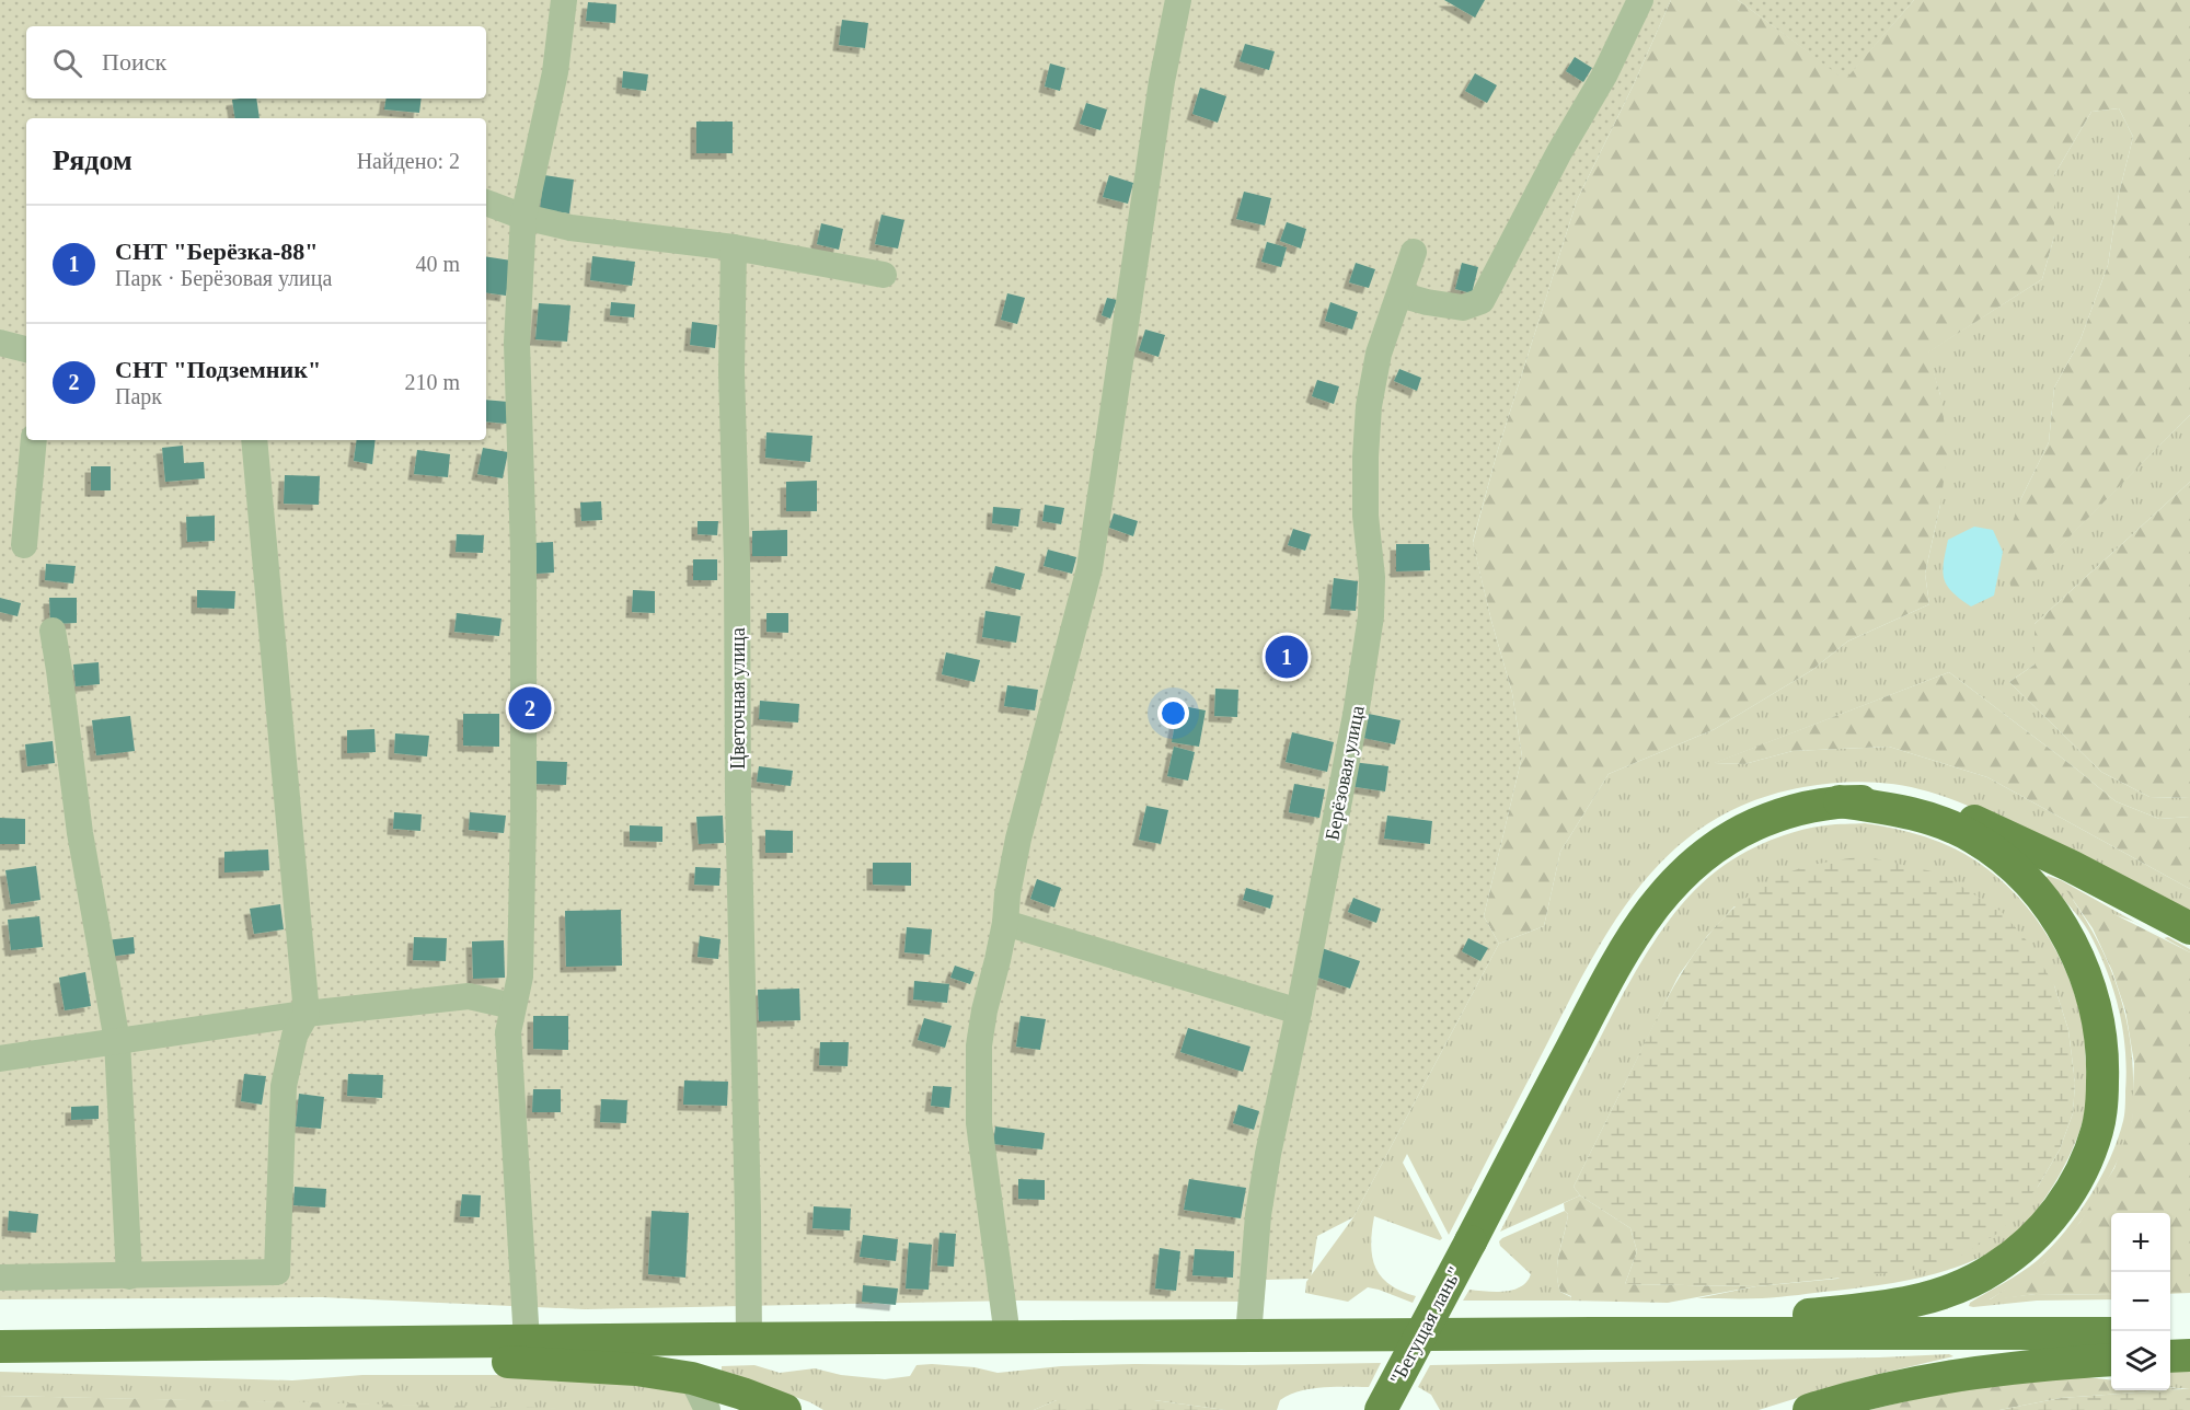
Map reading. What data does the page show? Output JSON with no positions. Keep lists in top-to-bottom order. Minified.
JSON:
{"streets":{"main road":["\"Бегущая лань\""],"street":["Цветочная улица","Берёзовая улица"]},"page":{"search":"Поиск","heading":["Рядом","Найдено: 2"],"list":[{"mark":"1","name":"СНТ \"Берёзка-88\"","note":"Парк · Берёзовая улица","value":"40 m"},{"mark":"2","name":"СНТ \"Подземник\"","note":"Парк","value":"210 m"}],"pins":["1","2"],"map_buttons":["+","−"]}}
